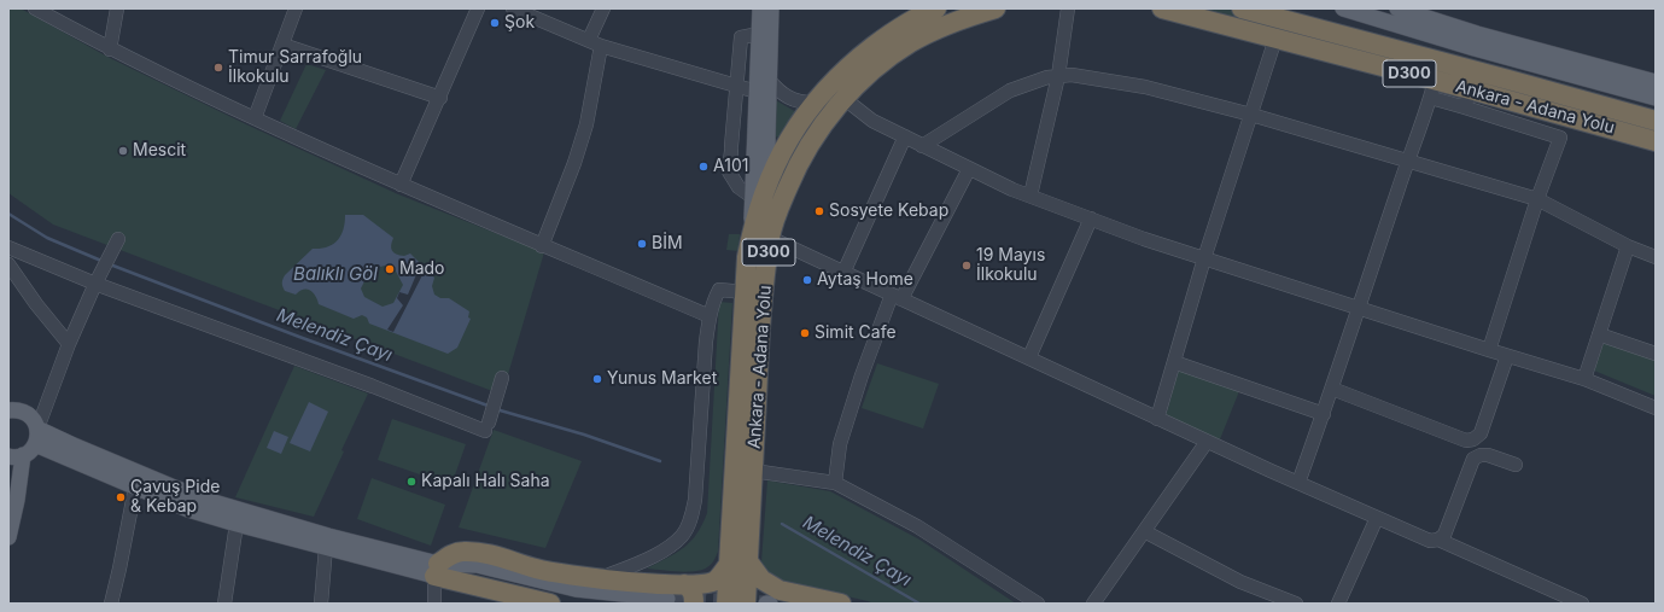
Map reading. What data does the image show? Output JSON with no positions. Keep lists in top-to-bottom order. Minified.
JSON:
{"streets":{"highway":["D300","Ankara - Adana Yolu"]},"water":["Balıklı Göl","Melendiz Çayı"],"places":["Şok","Timur Sarrafoğlu İlkokulu","Mescit","A101","Sosyete Kebap","BİM","19 Mayıs İlkokulu","Mado","Aytaş Home","Simit Cafe","Yunus Market","Kapalı Halı Saha","Çavuş Pide & Kebap"]}
